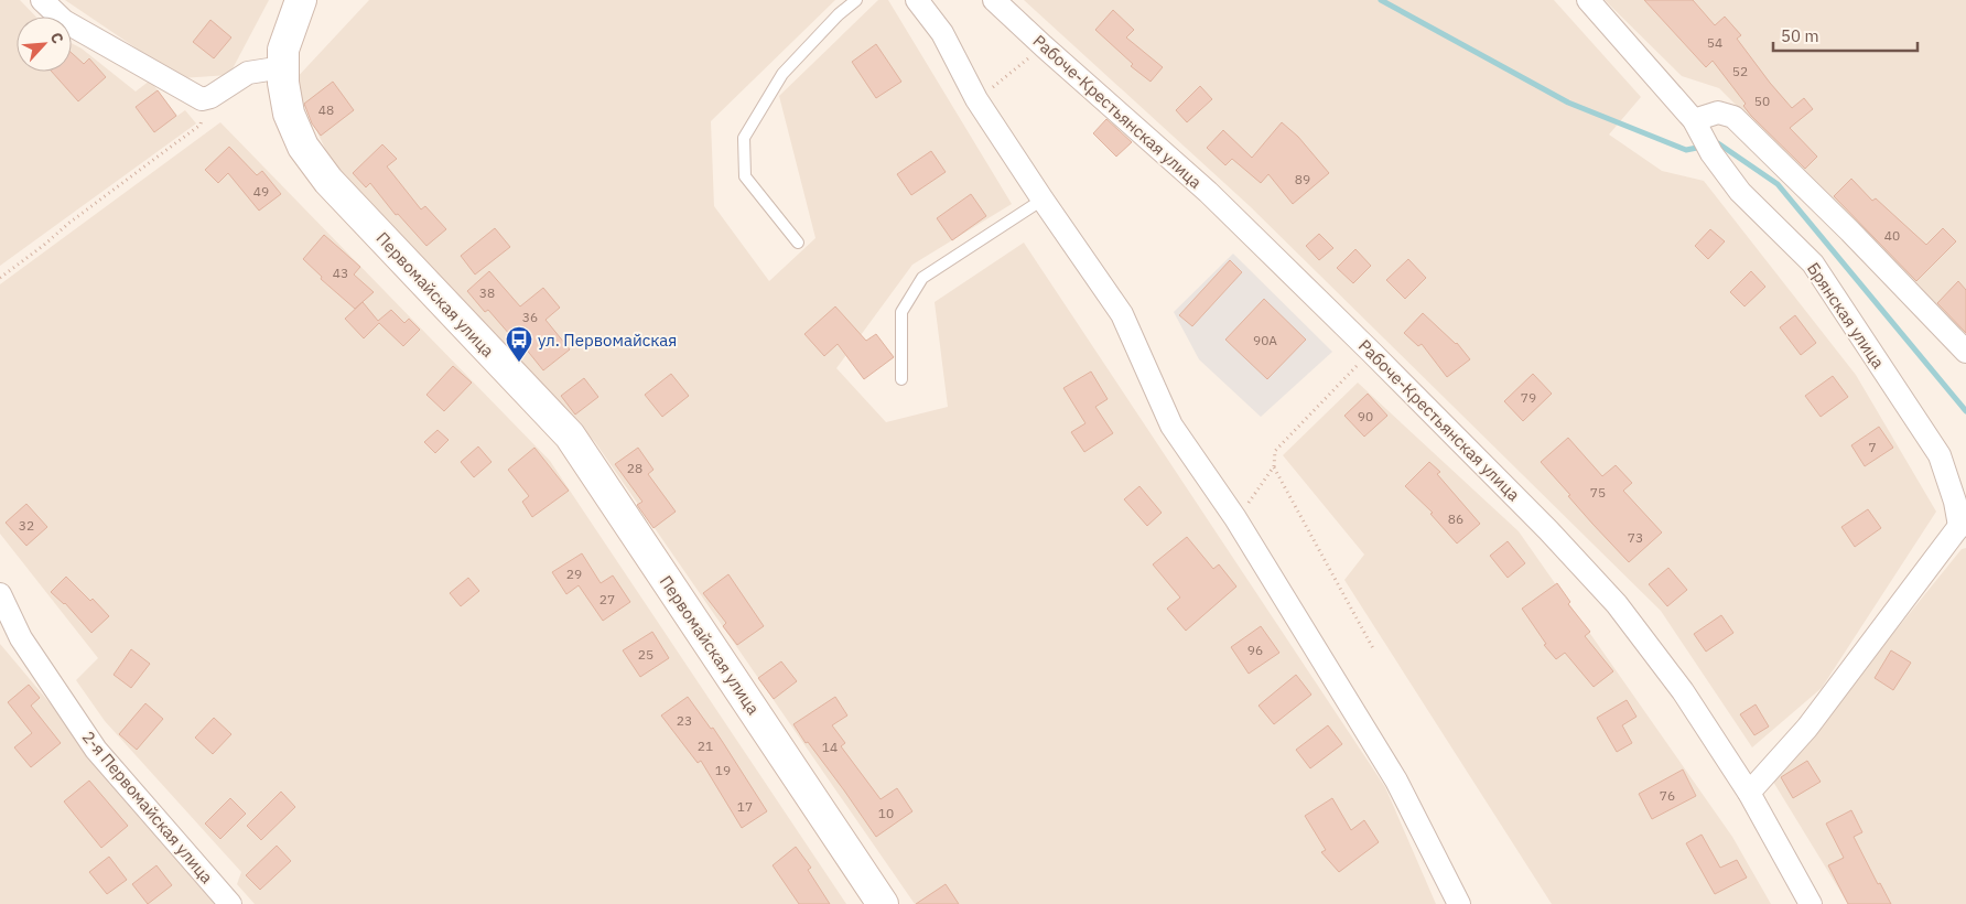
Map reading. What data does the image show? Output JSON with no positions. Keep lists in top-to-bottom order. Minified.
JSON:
{"streets":{"street":["Рабоче-Крестьянская улица","Первомайская улица","Брянская улица","2-я Первомайская улица"]},"places":{"bus stop":["ул. Первомайская"]},"house_numbers":["54","52","50","48","89","49","40","43","38","36","90А","79","90","7","28","75","86","32","73","29","27","96","25","23","21","14","19","76","17","10"],"scale_bar":"50 m","north":"top right"}
